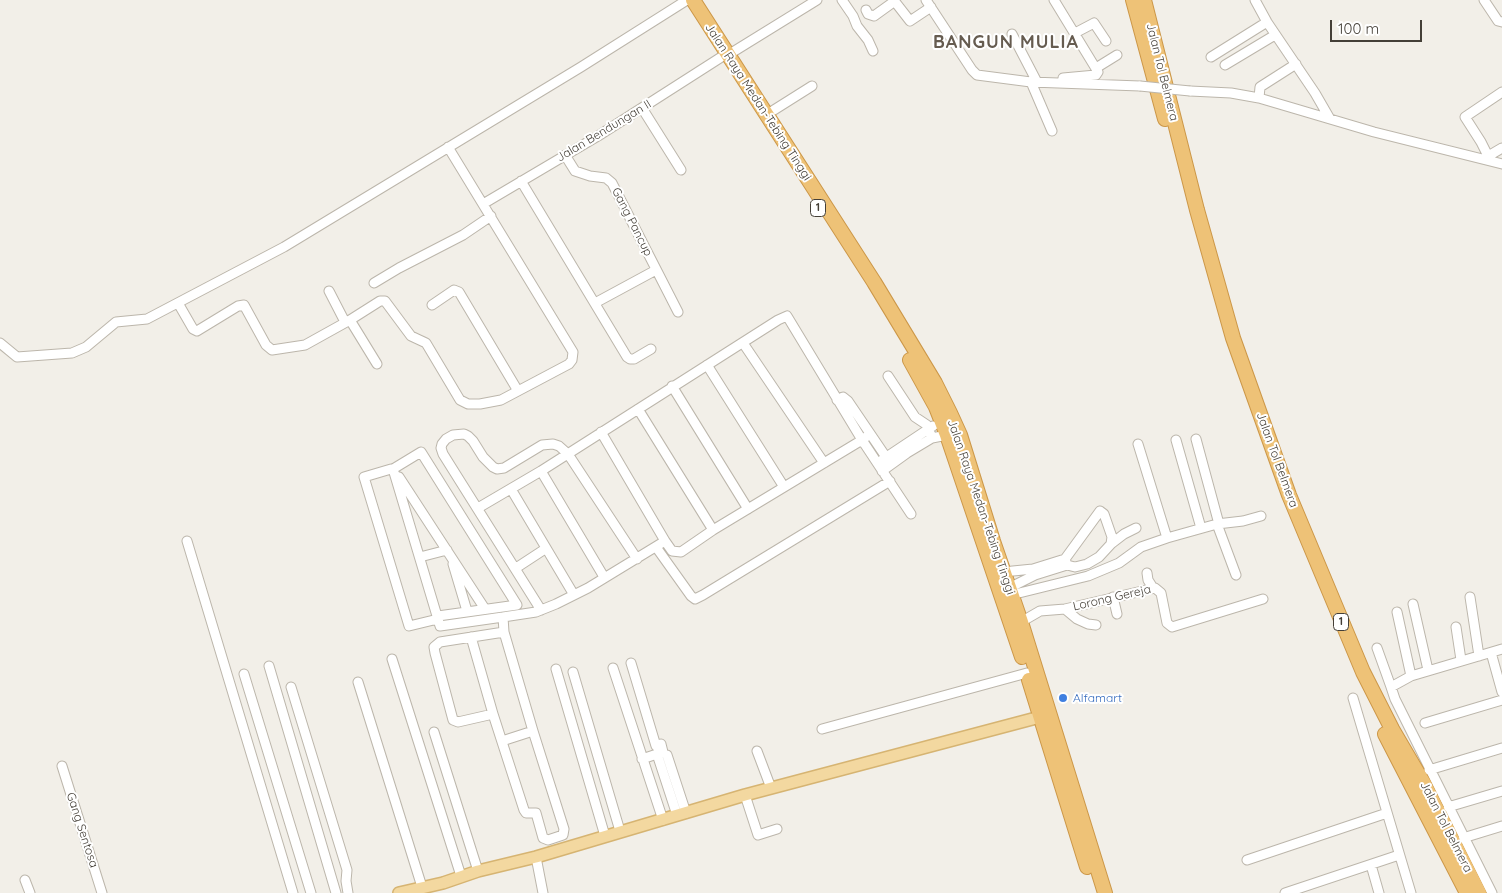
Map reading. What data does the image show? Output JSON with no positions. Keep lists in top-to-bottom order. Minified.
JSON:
{"streets":{"highway":["Jalan Tol Belmera","Jalan Raya Medan-Tebing Tinggi","1"],"street":["Jalan Bendungan II","Gang Pancup","Lorong Gereja","Gang Sentosa"]},"crossings":[["Jalan Raya Medan-Tebing Tinggi","Jalan Bendungan II"],["Jalan Raya Medan-Tebing Tinggi","Lorong Gereja"],["Jalan Bendungan II","Gang Pancup"]],"districts":["BANGUN MULIA"],"places":["Alfamart"],"scale_bar":"100 m"}
